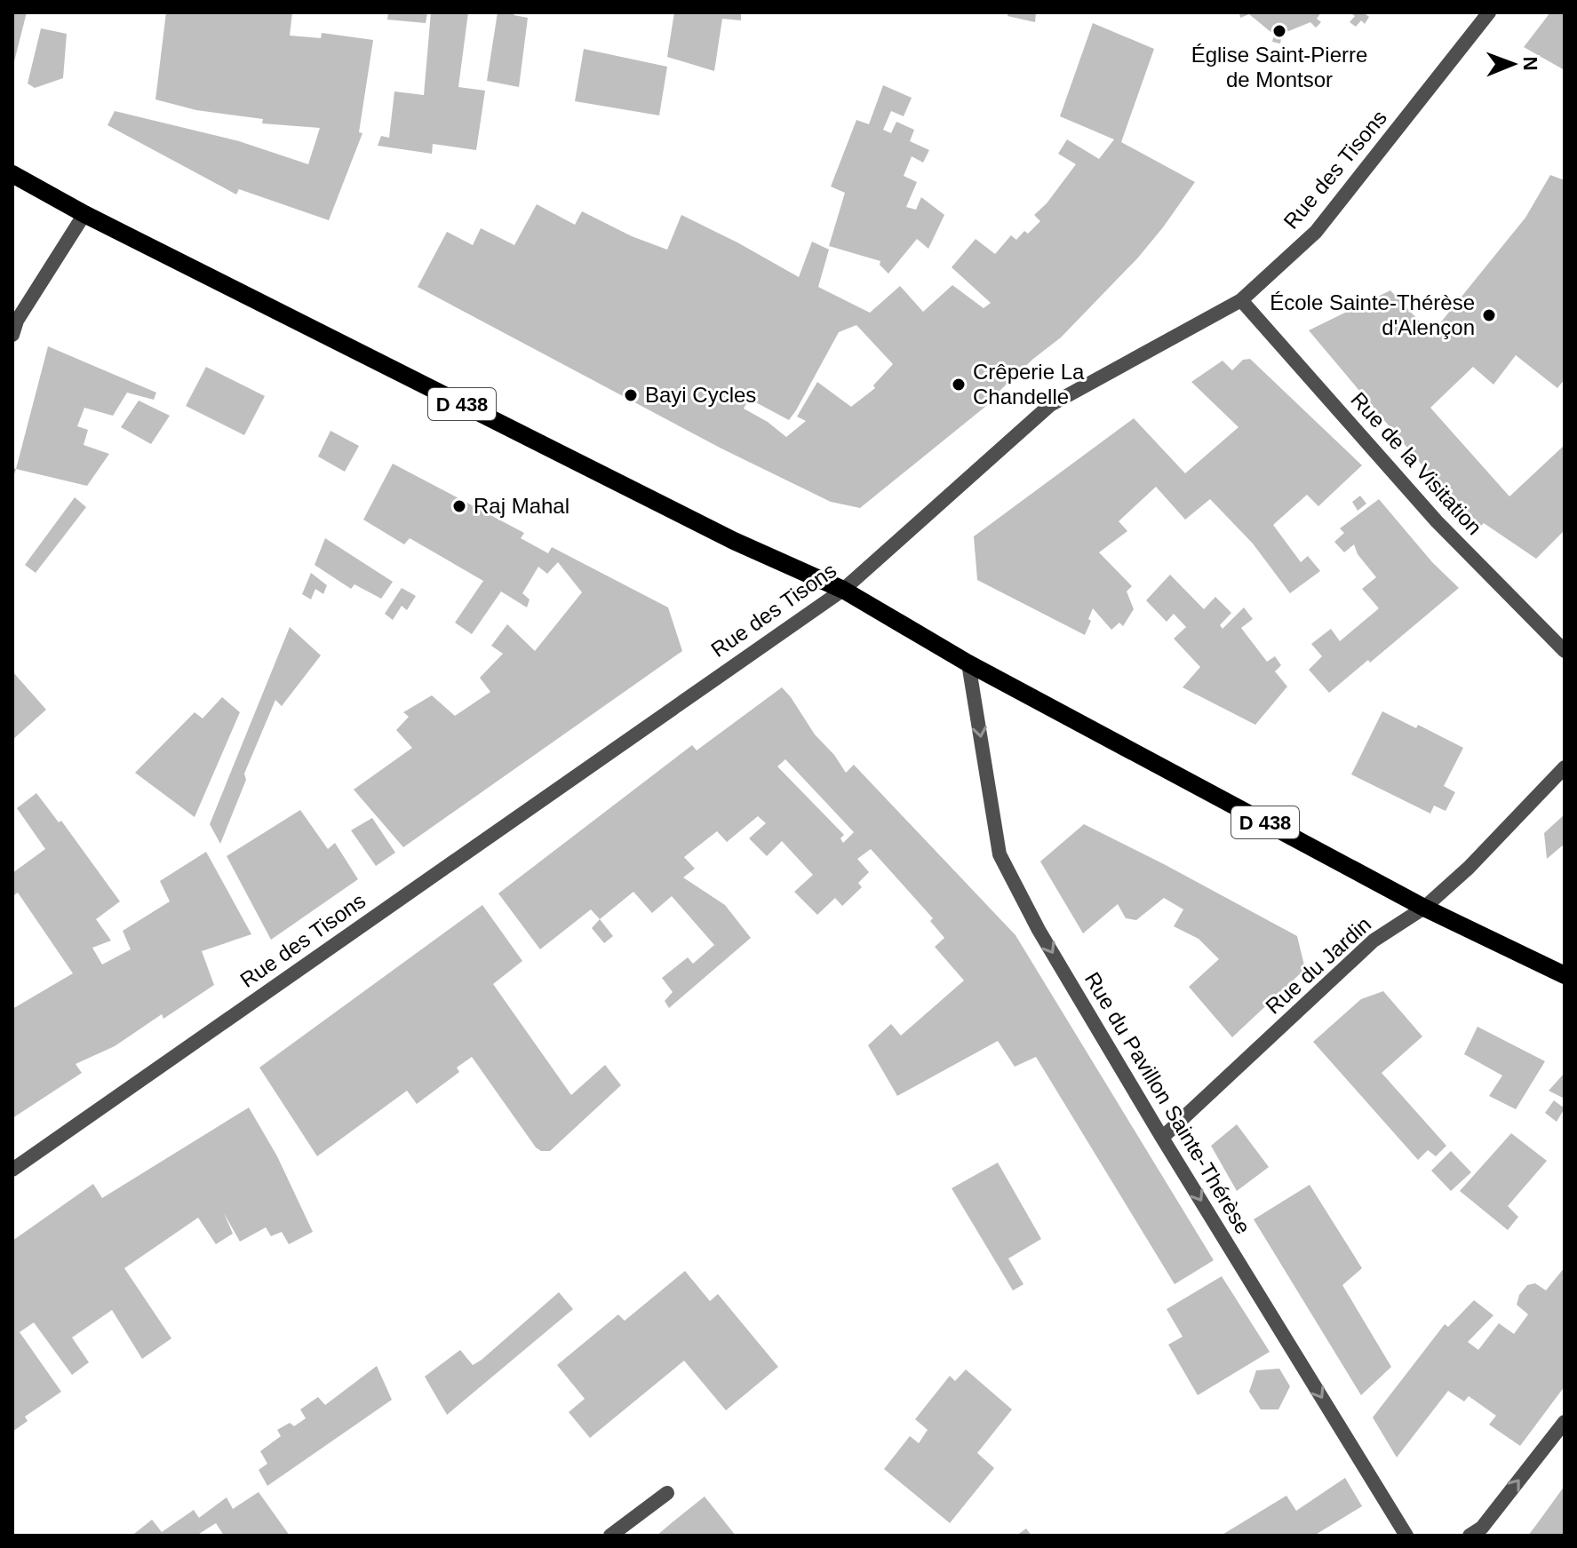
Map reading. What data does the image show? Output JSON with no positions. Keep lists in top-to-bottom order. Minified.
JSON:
{"streets":{"main road":["D 438"],"street":["Rue des Tisons","Rue de la Visitation","Rue du Jardin","Rue du Pavillon Sainte-Thérèse"]},"crossings":[["Rue des Tisons","D 438"],["Rue des Tisons","Rue de la Visitation"],["D 438","Rue du Jardin"],["D 438","Rue du Pavillon Sainte-Thérèse"],["Rue du Jardin","Rue du Pavillon Sainte-Thérèse"]],"one_way":["Rue du Pavillon Sainte-Thérèse"],"places":["Église Saint-Pierre de Montsor","École Sainte-Thérèse d'Alençon","Crêperie La Chandelle","Bayi Cycles","Raj Mahal"],"north":"right"}
